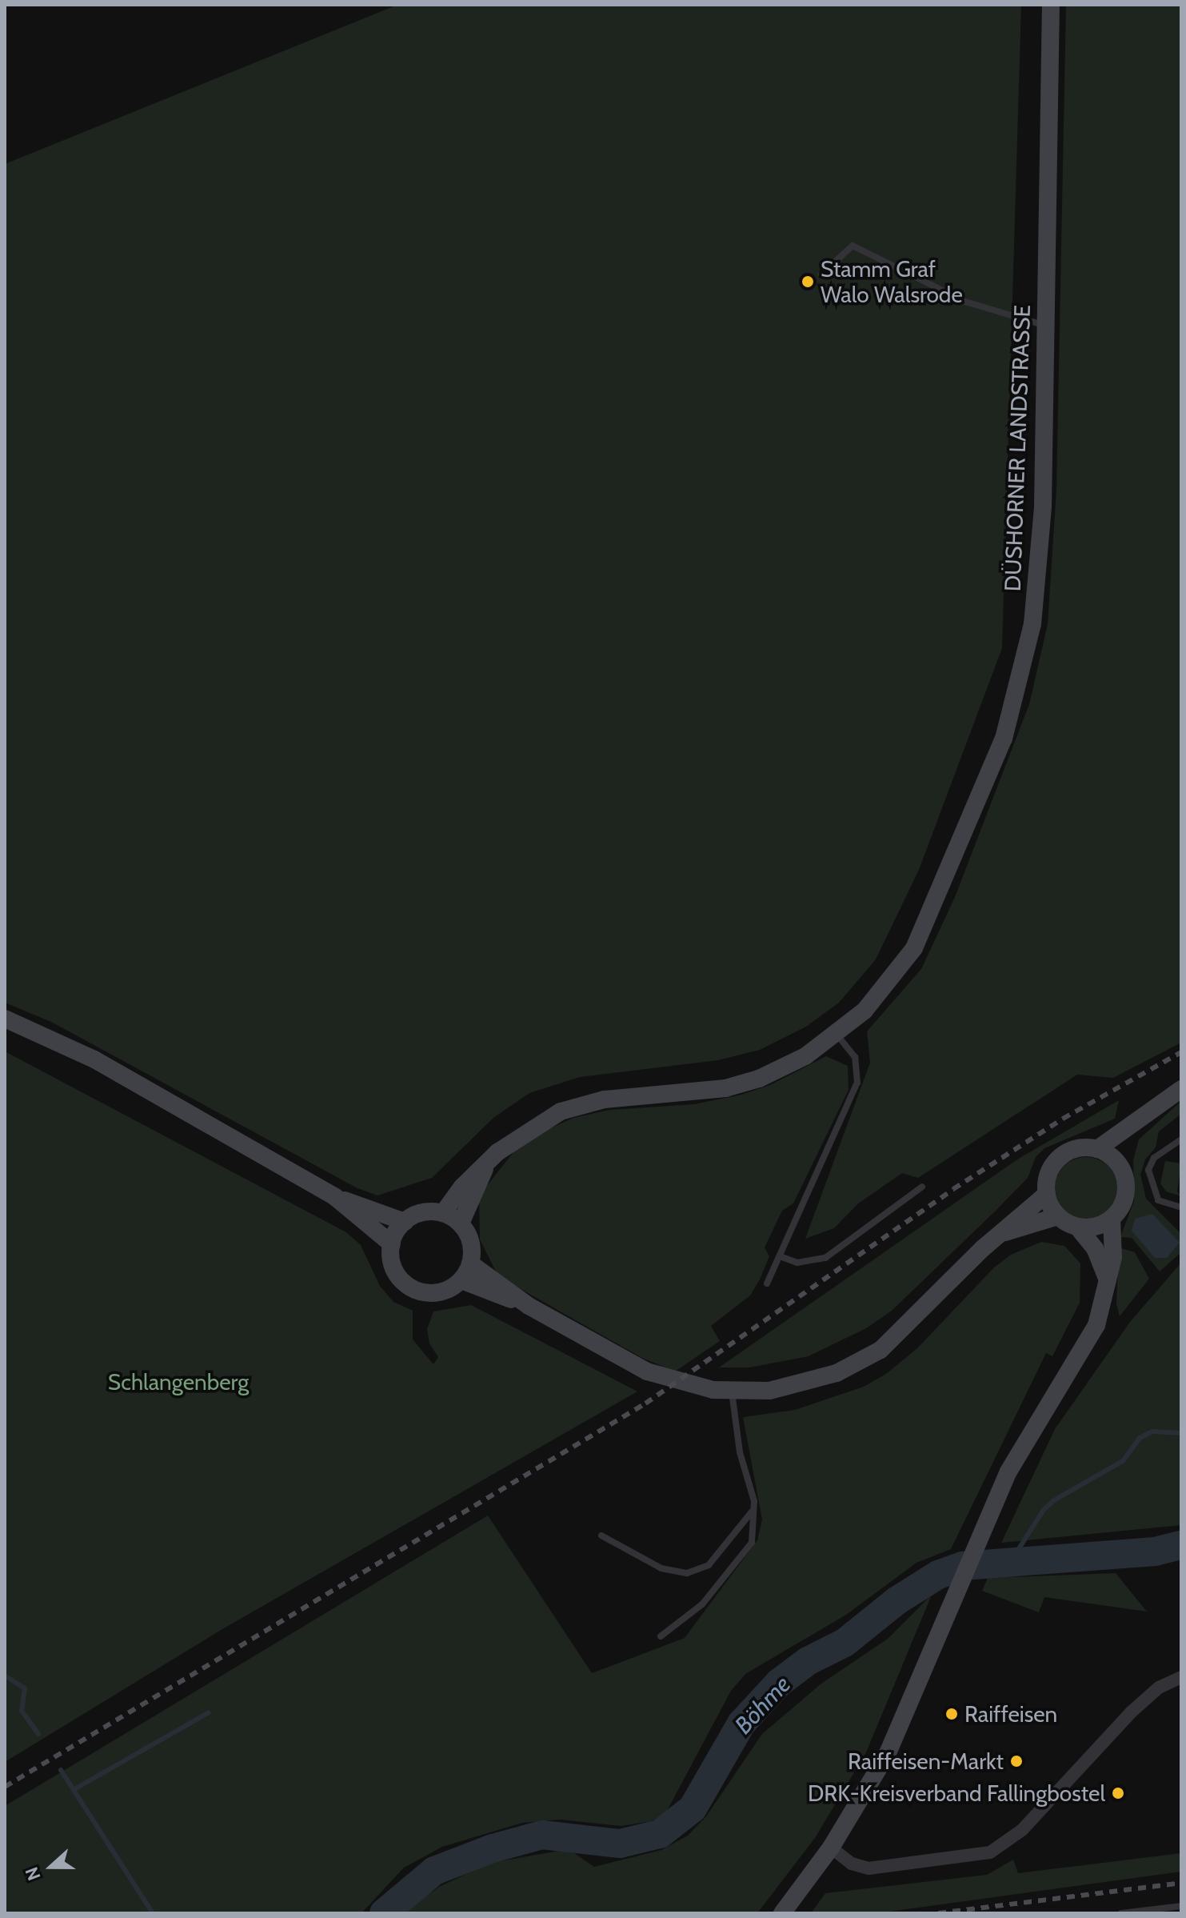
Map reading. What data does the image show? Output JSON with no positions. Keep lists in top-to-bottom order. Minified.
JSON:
{"streets":{"main road":["DÜSHORNER LANDSTRASSE"]},"water":["Böhme"],"parks":["Schlangenberg"],"places":["Stamm Graf Walo Walsrode","Raiffeisen","Raiffeisen-Markt","DRK-Kreisverband Fallingbostel"],"north":"left"}
